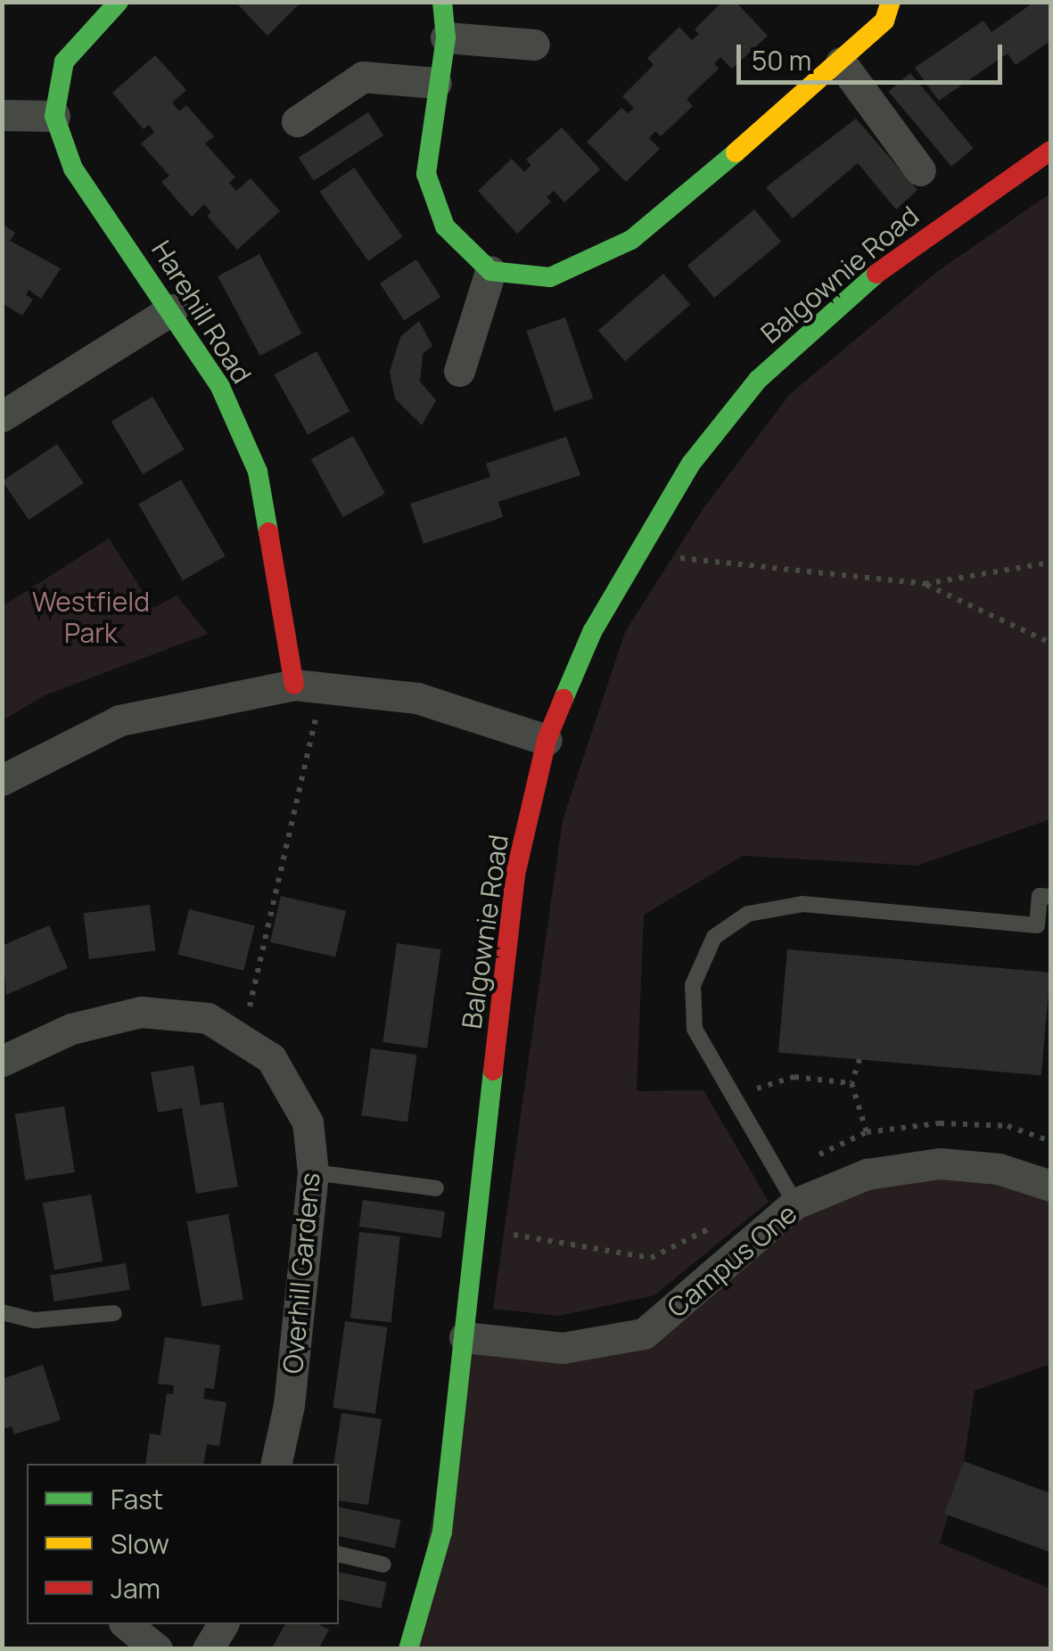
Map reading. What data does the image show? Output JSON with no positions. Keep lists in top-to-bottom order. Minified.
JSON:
{"streets":{"street":["Balgownie Road","Harehill Road","Campus One","Overhill Gardens"]},"crossings":[["Balgownie Road","Campus One"]],"parks":["Westfield Park"],"legend":["Fast","Slow","Jam"],"scale_bar":"50 m"}
